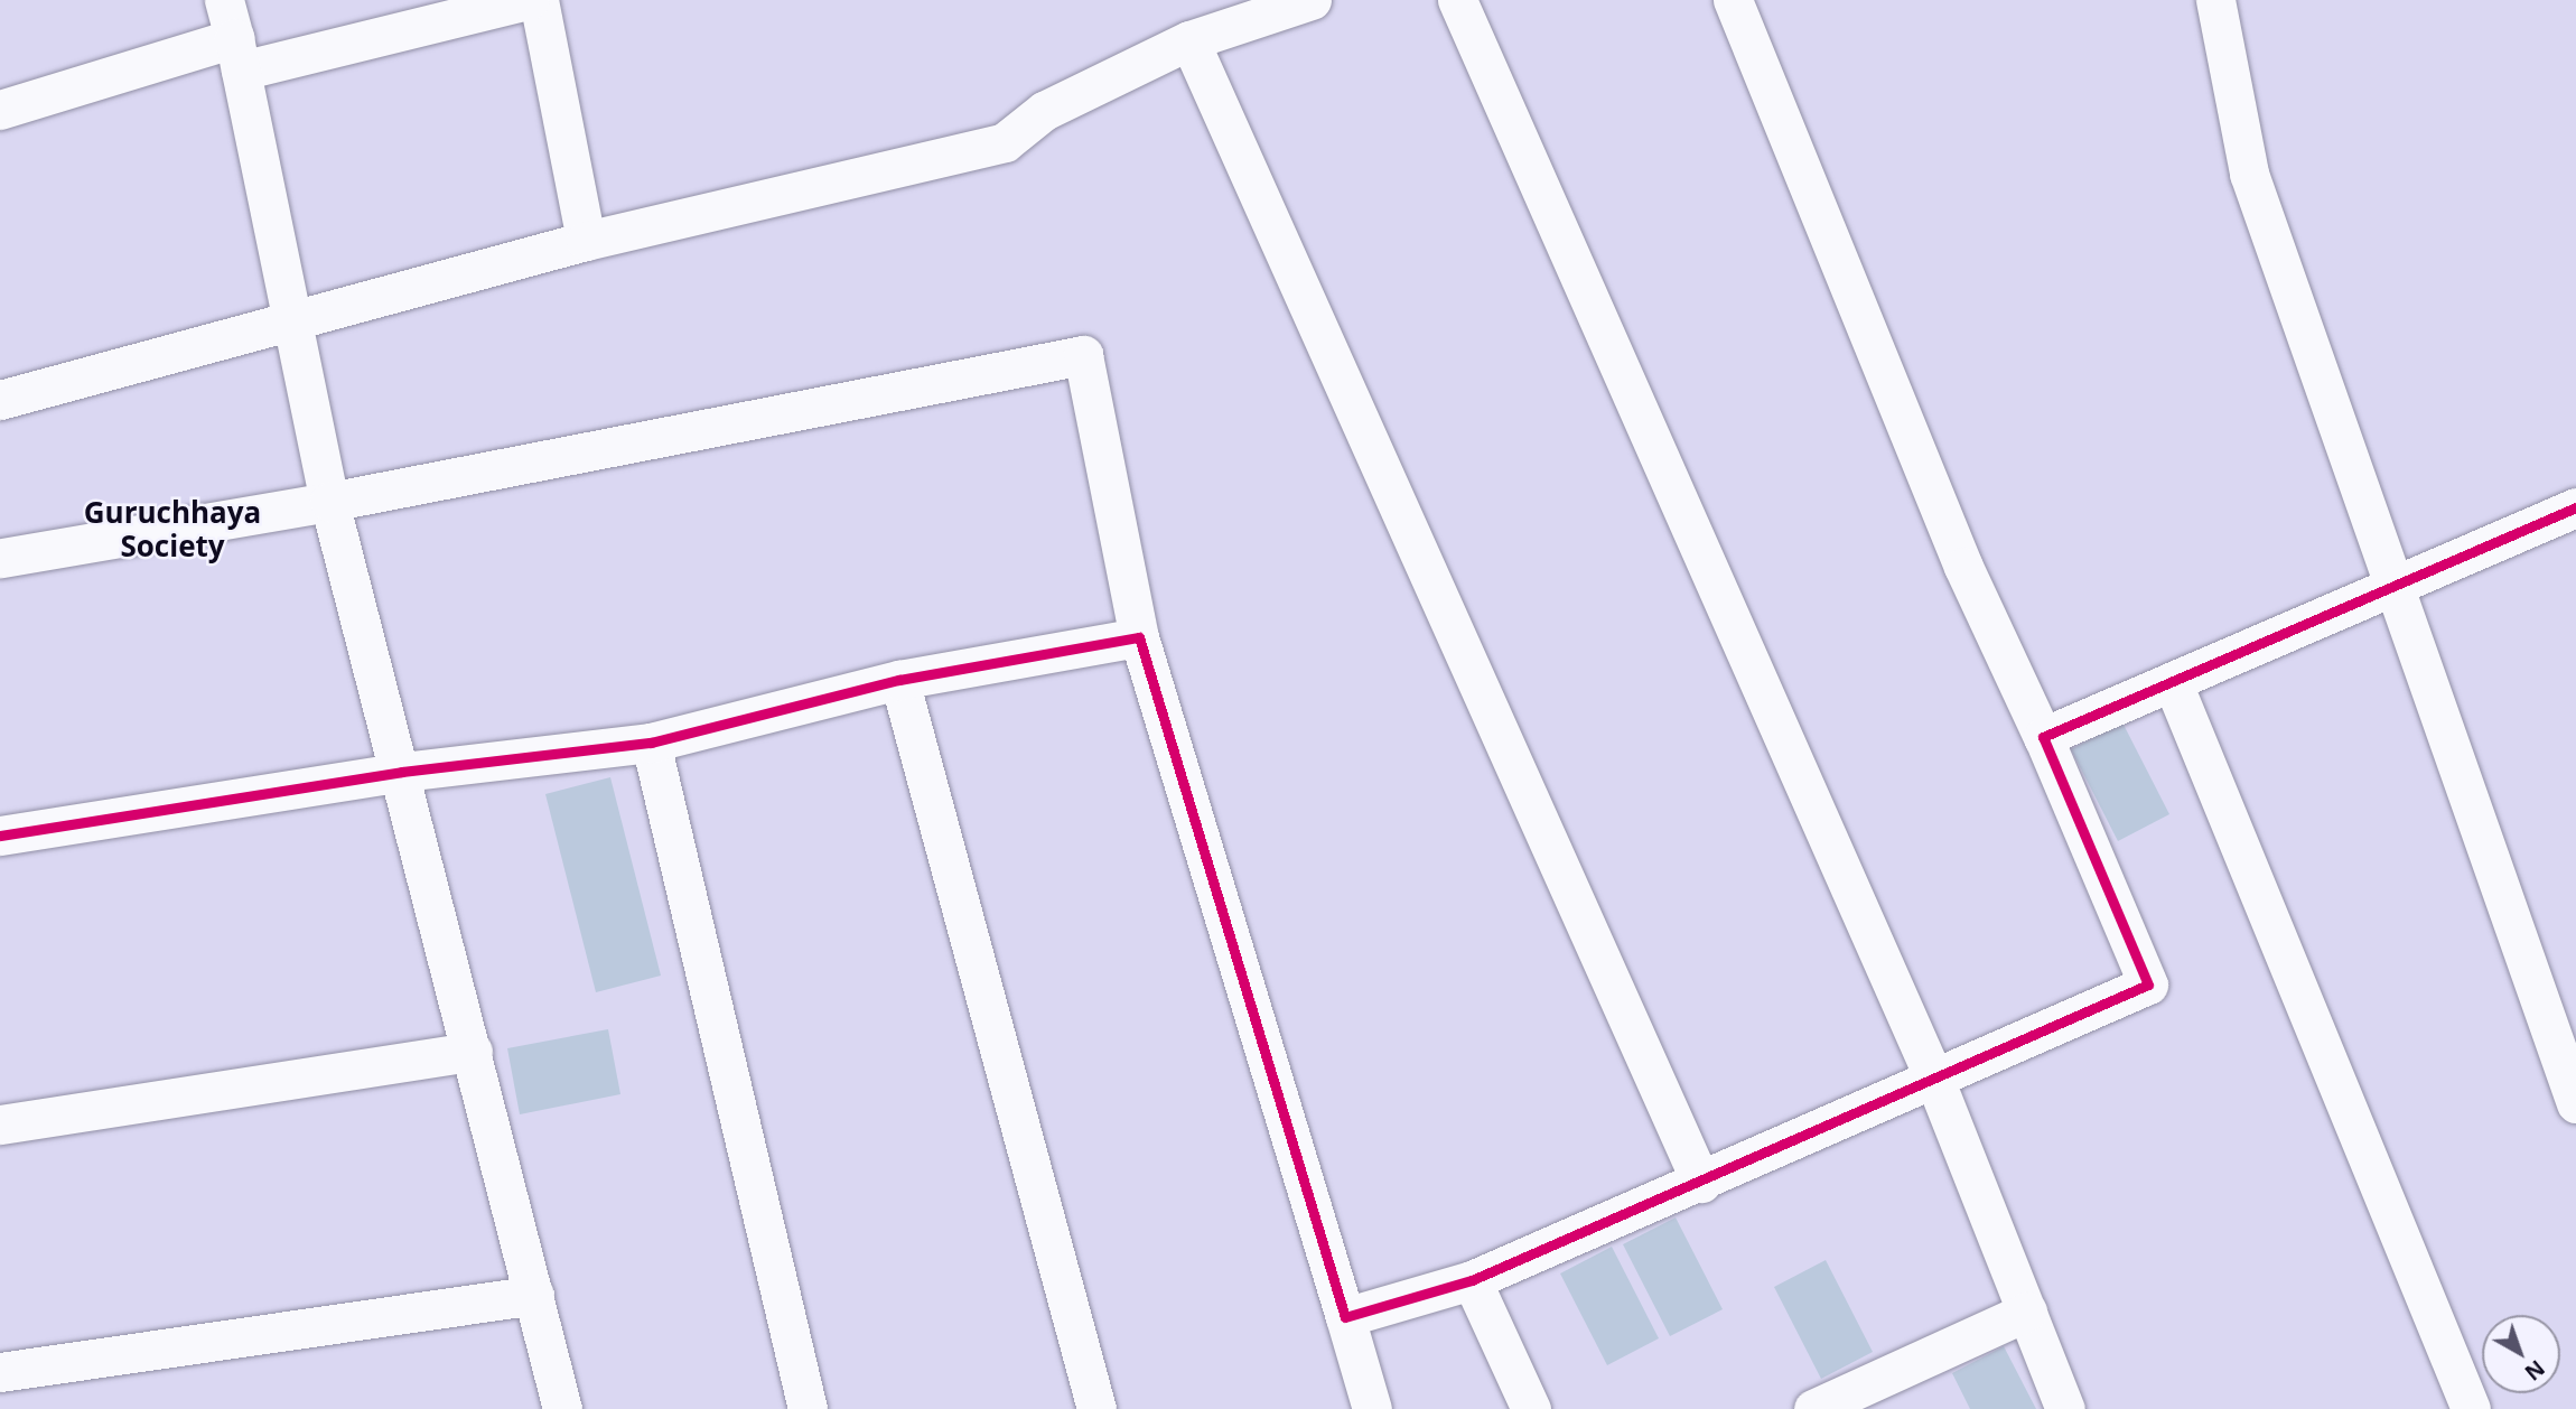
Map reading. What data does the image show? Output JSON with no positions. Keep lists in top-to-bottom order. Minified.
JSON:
{"districts":["Guruchhaya Society"],"north":"bottom right"}
